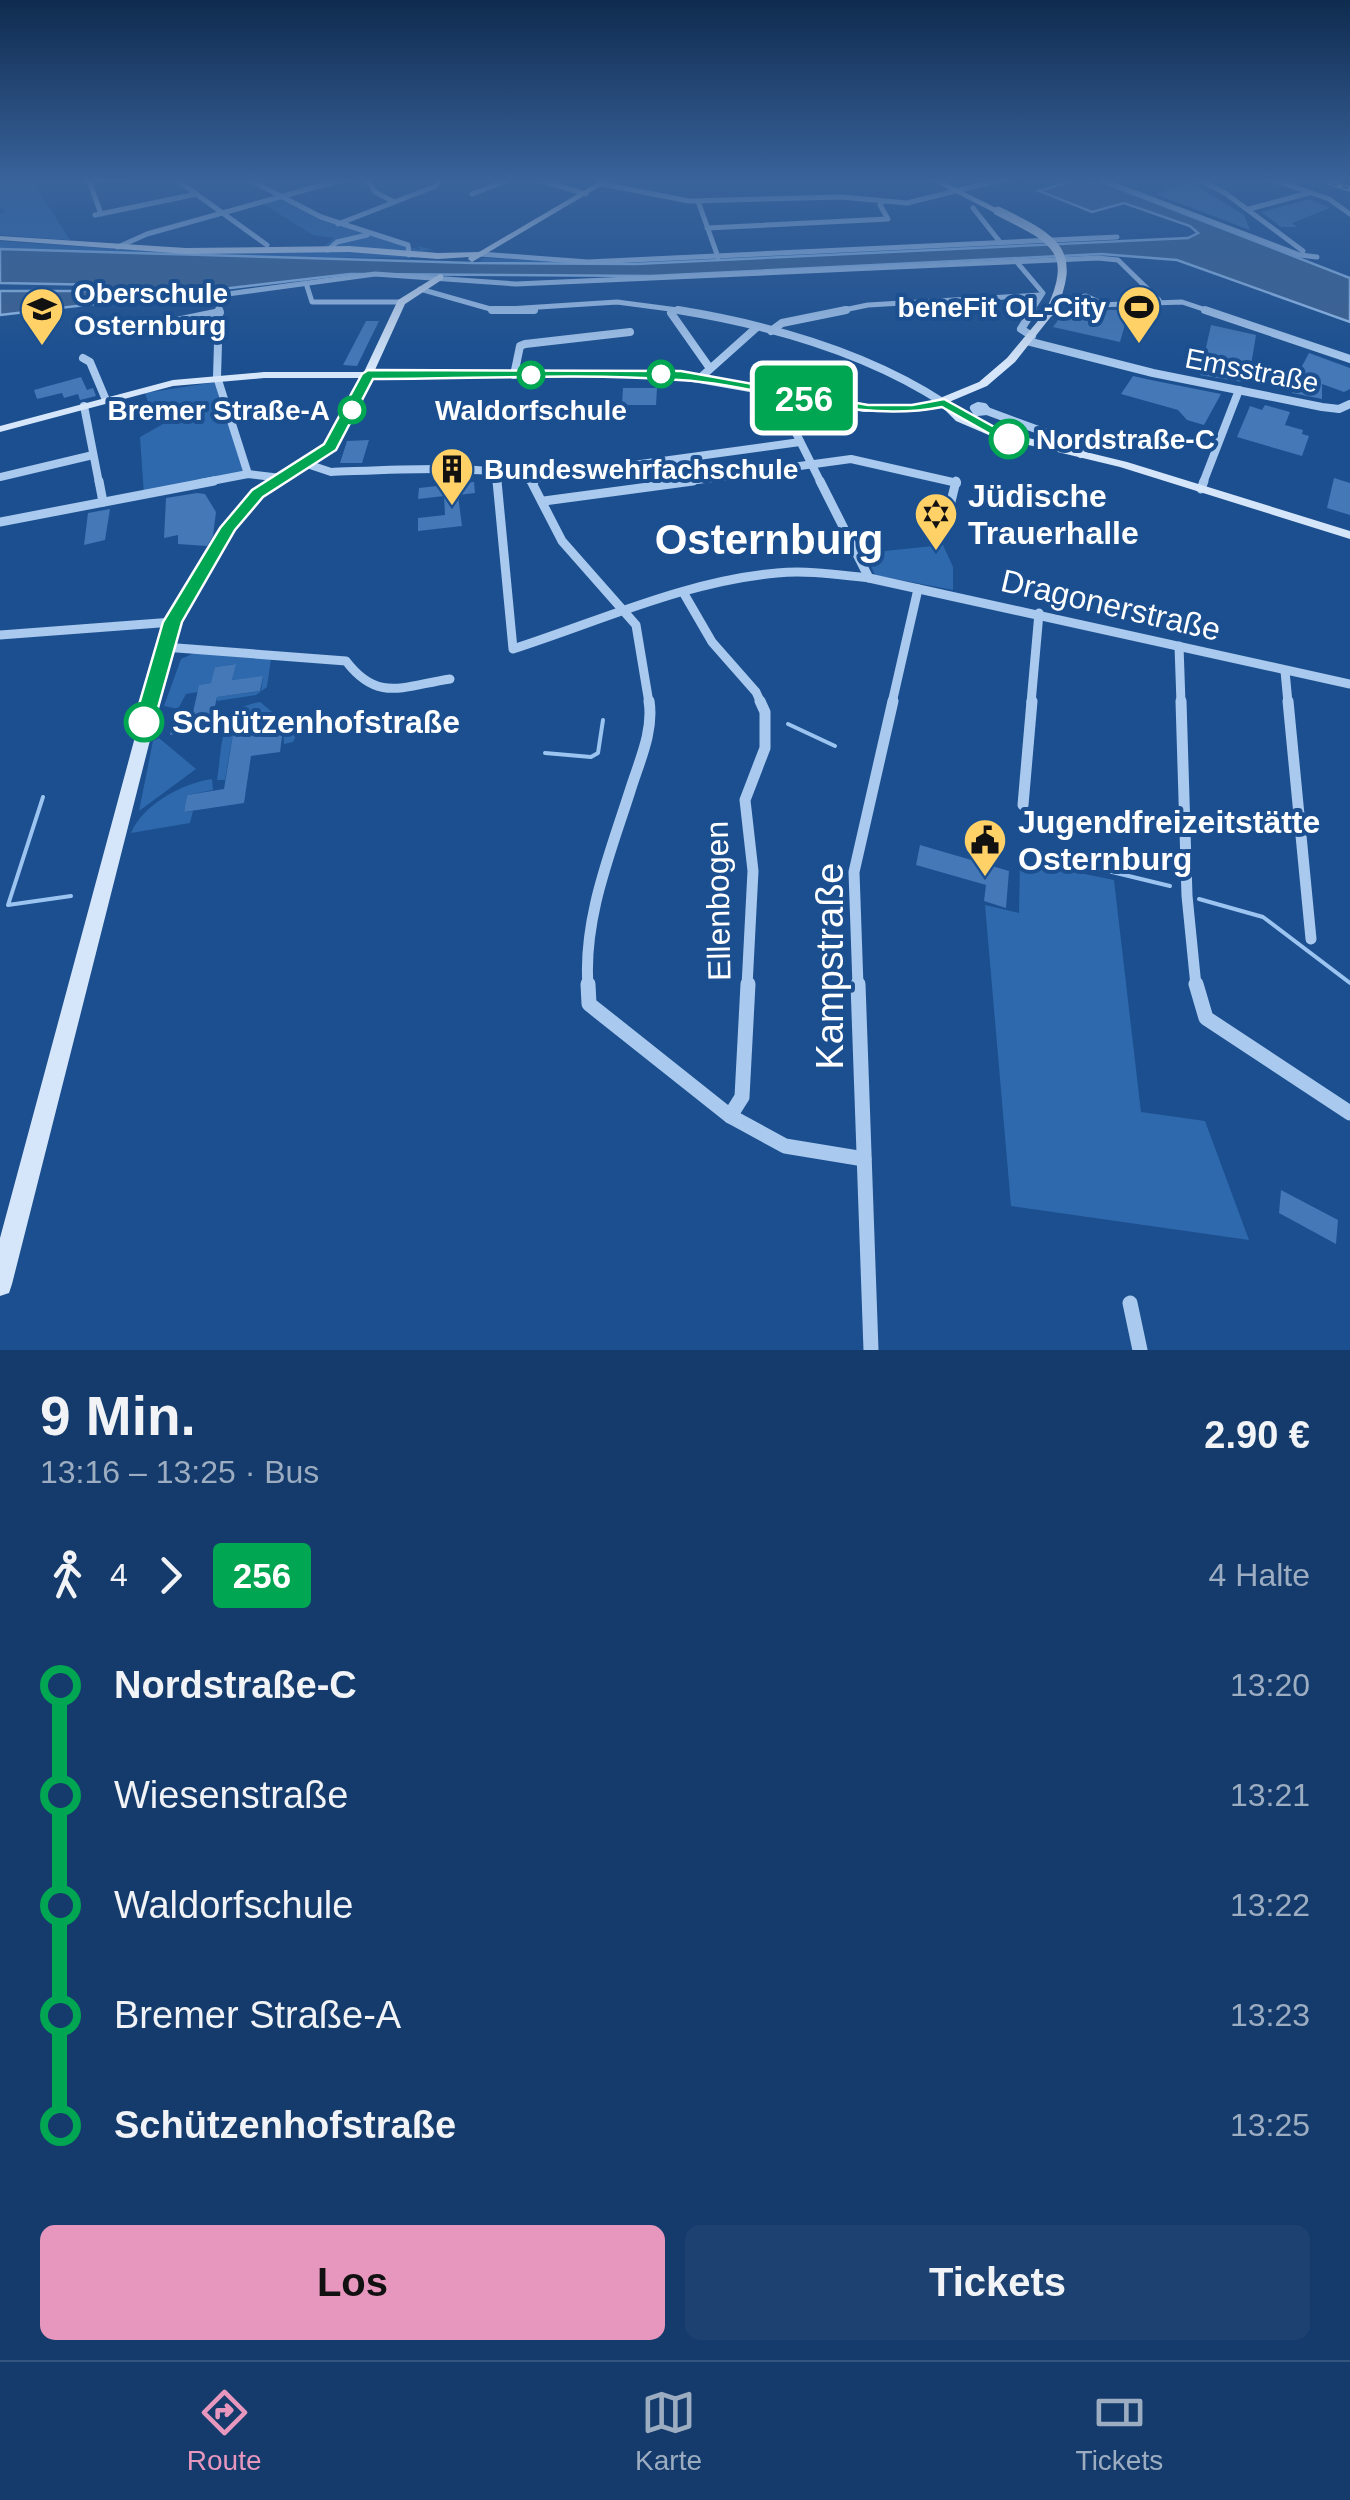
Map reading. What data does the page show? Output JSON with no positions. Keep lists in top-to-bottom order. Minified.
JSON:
{"streets":{"street":["Emsstraße","Dragonerstraße","Ellenbogen","Kampstraße"]},"crossings":[["Dragonerstraße","Ellenbogen"],["Dragonerstraße","Kampstraße"]],"districts":["Osternburg"],"places":{"sports":["beneFit OL-City"],"school or university":["Oberschule Osternburg"],"other":["Waldorfschule","Bremer Straße-A","Nordstraße-C","Schützenhofstraße"],"building":["Bundeswehrfachschule"],"synagogue":["Jüdische Trauerhalle"],"public building":["Jugendfreizeitstätte Osternburg"]},"lines":["bus line 256"],"page":{"on_map":"256","heading":["9 Min.","13:16 – 13:25 · Bus","2.90 €"],"legs":["4","256","4 Halte"],"list":[{"name":"Nordstraße-C","value":"13:20"},{"name":"Wiesenstraße","value":"13:21"},{"name":"Waldorfschule","value":"13:22"},{"name":"Bremer Straße-A","value":"13:23"},{"name":"Schützenhofstraße","value":"13:25"}],"buttons":["Los","Tickets"],"tabs":["Route","Karte","Tickets"]}}
